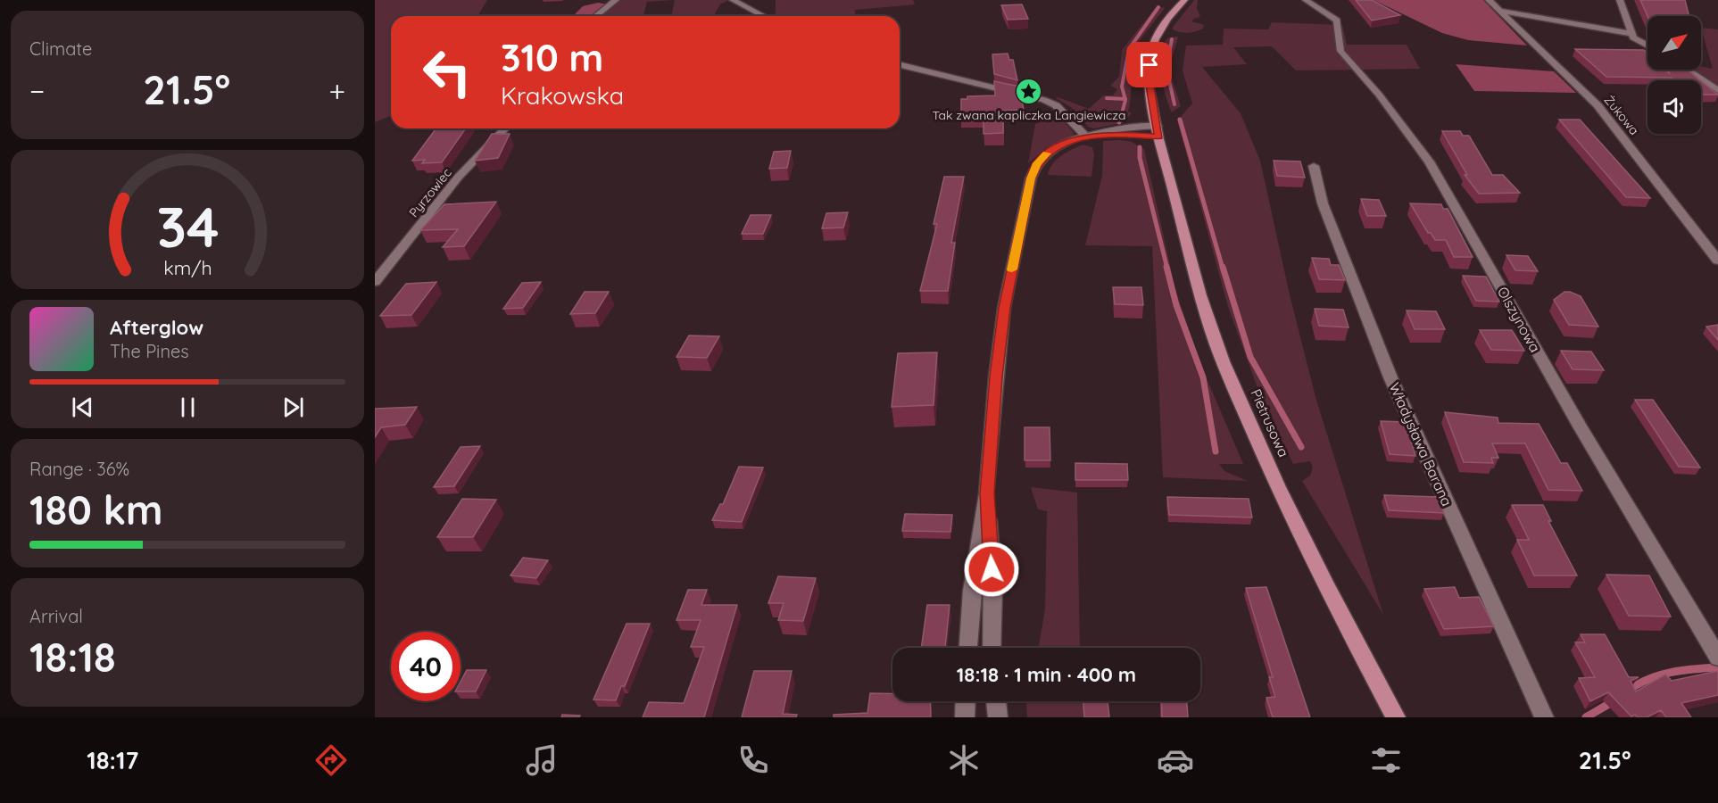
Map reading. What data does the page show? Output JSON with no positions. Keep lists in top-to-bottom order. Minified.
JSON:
{"streets":{"main road":["Pietrusowa"],"street":["Żukowa","Pyrzowiec","Olszynowa","Władysława Barana"]},"places":{"place":["Tak zwana kapliczka Langiewicza"]},"north":"top right","page":{"tile":["Climate",["Range · 36%","180 km"],["Arrival","18:18"]],"turn":["310 m","Krakowska"],"heat":["−","21.5°","+"],"song":["Afterglow","The Pines"],"limit":"40","trip":"18:18 · 1 min · 400 m","tabs":["18:17","21.5°"],"gauge":["34","km/h"]}}
